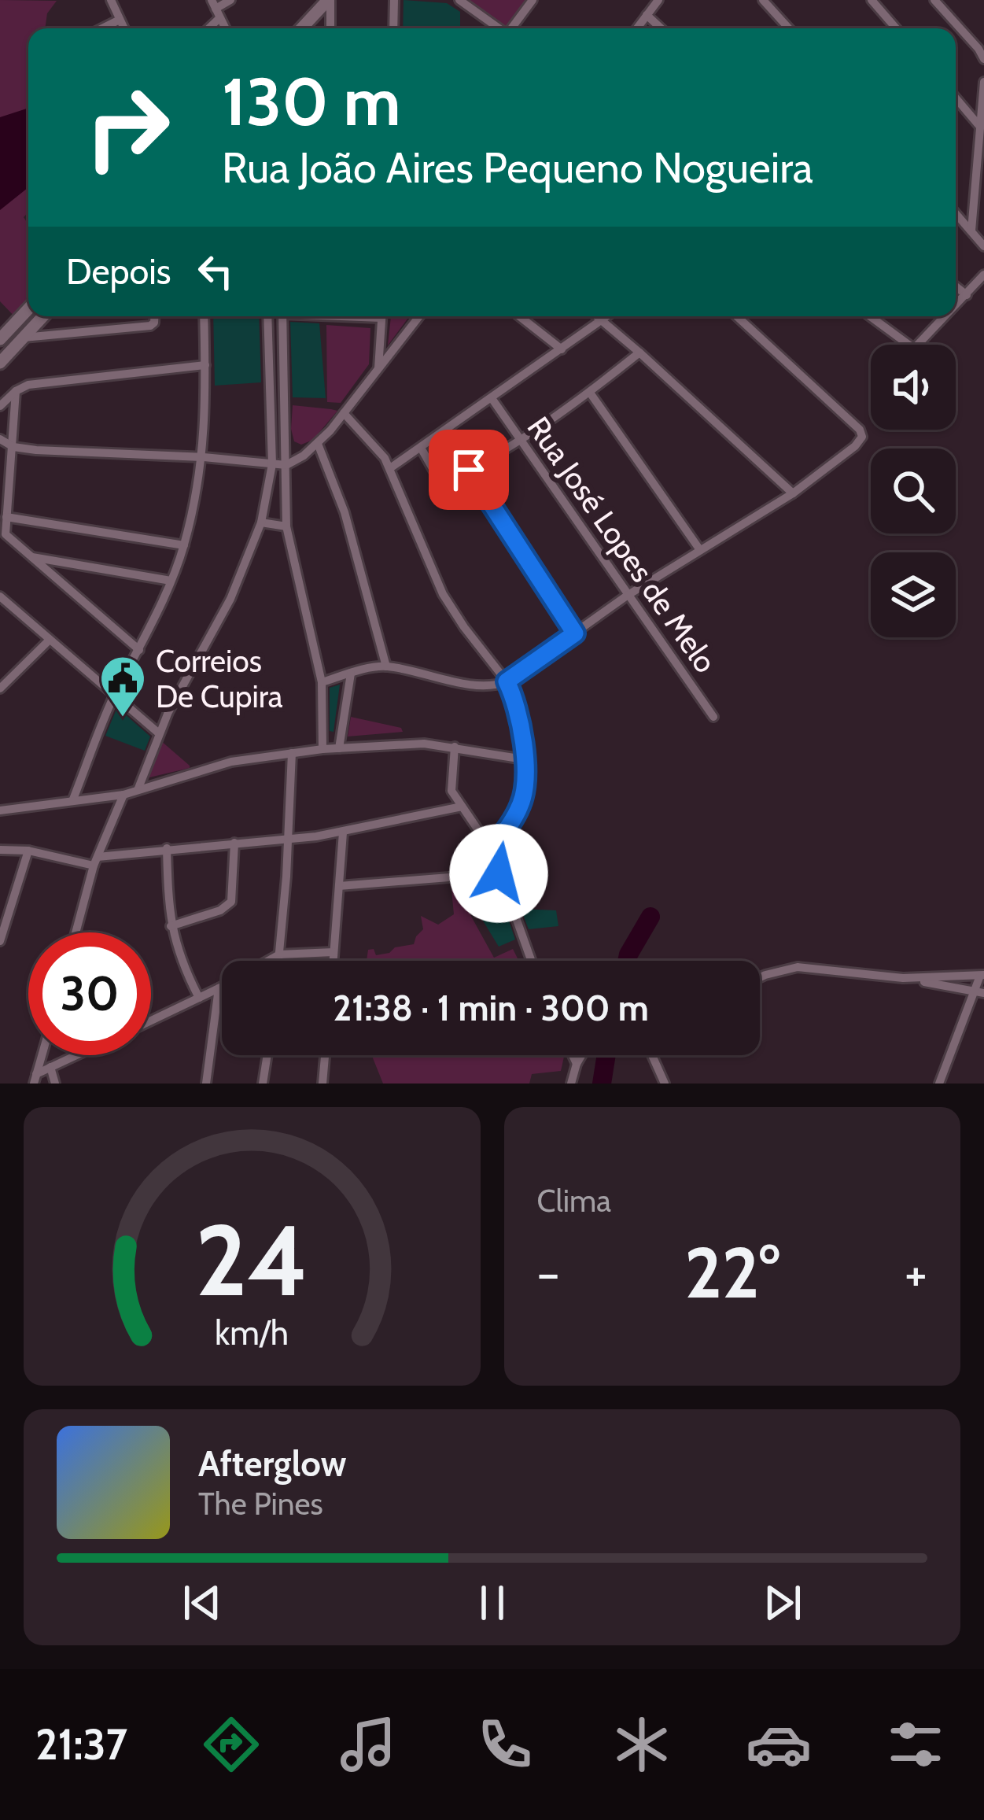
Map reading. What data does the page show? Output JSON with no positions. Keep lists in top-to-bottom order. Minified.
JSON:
{"streets":{"street":["Rua José Lopes de Melo"]},"places":{"public building":["Correios De Cupira"]},"page":{"turn":["130 m","Rua João Aires Pequeno Nogueira"],"then":"Depois","limit":"30","trip":"21:38 · 1 min · 300 m","tile":"Clima","heat":["−","22°","+"],"song":["Afterglow","The Pines"],"tabs":"21:37","gauge":["24","km/h"]}}
